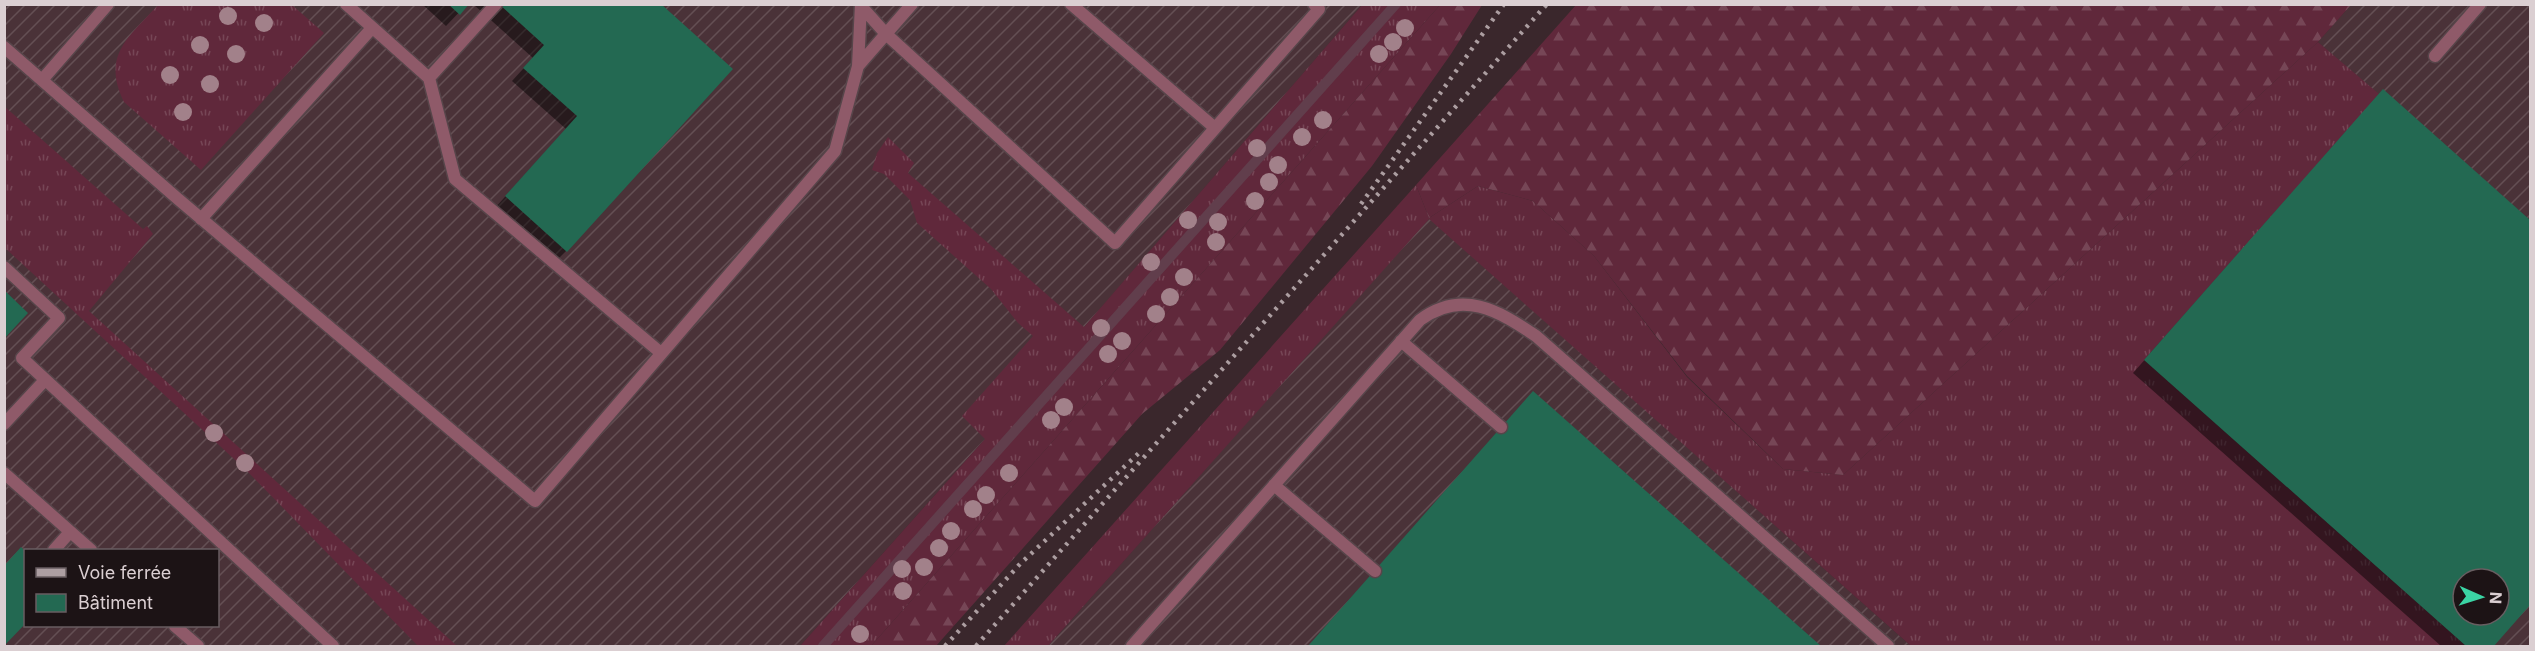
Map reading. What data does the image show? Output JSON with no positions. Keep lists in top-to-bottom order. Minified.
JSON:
{"legend":["Voie ferrée","Bâtiment"],"north":"right"}
